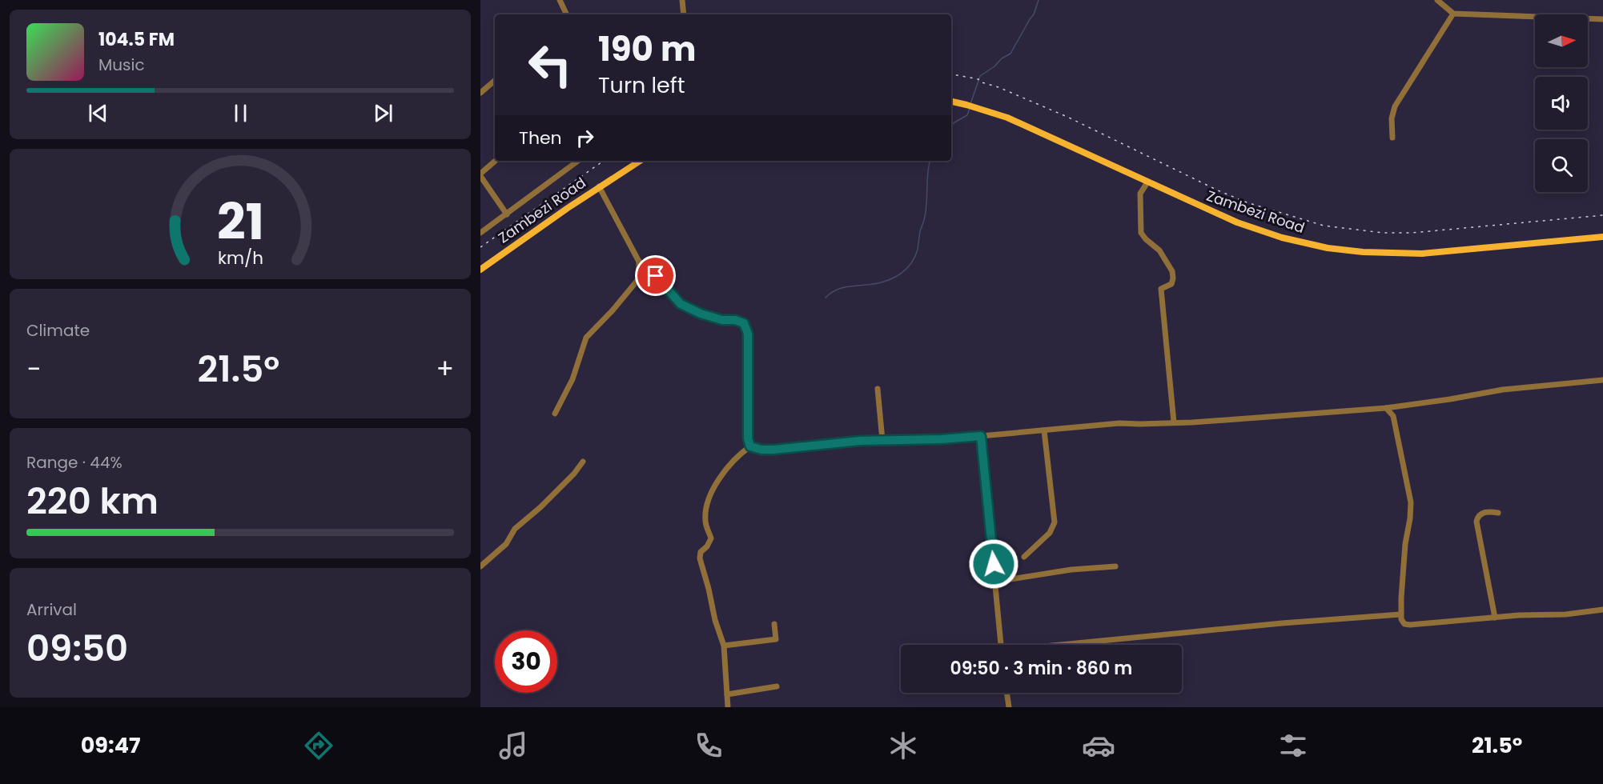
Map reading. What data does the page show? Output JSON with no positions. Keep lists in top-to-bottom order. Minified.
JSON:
{"streets":{"main road":["Zambezi Road"]},"north":"right","page":{"turn":["190 m","Turn left"],"song":["104.5 FM","Music"],"then":"Then","tile":["Climate",["Range · 44%","220 km"],["Arrival","09:50"]],"heat":["−","21.5°","+"],"limit":"30","trip":"09:50 · 3 min · 860 m","tabs":["09:47","21.5°"],"gauge":["21","km/h"]}}
